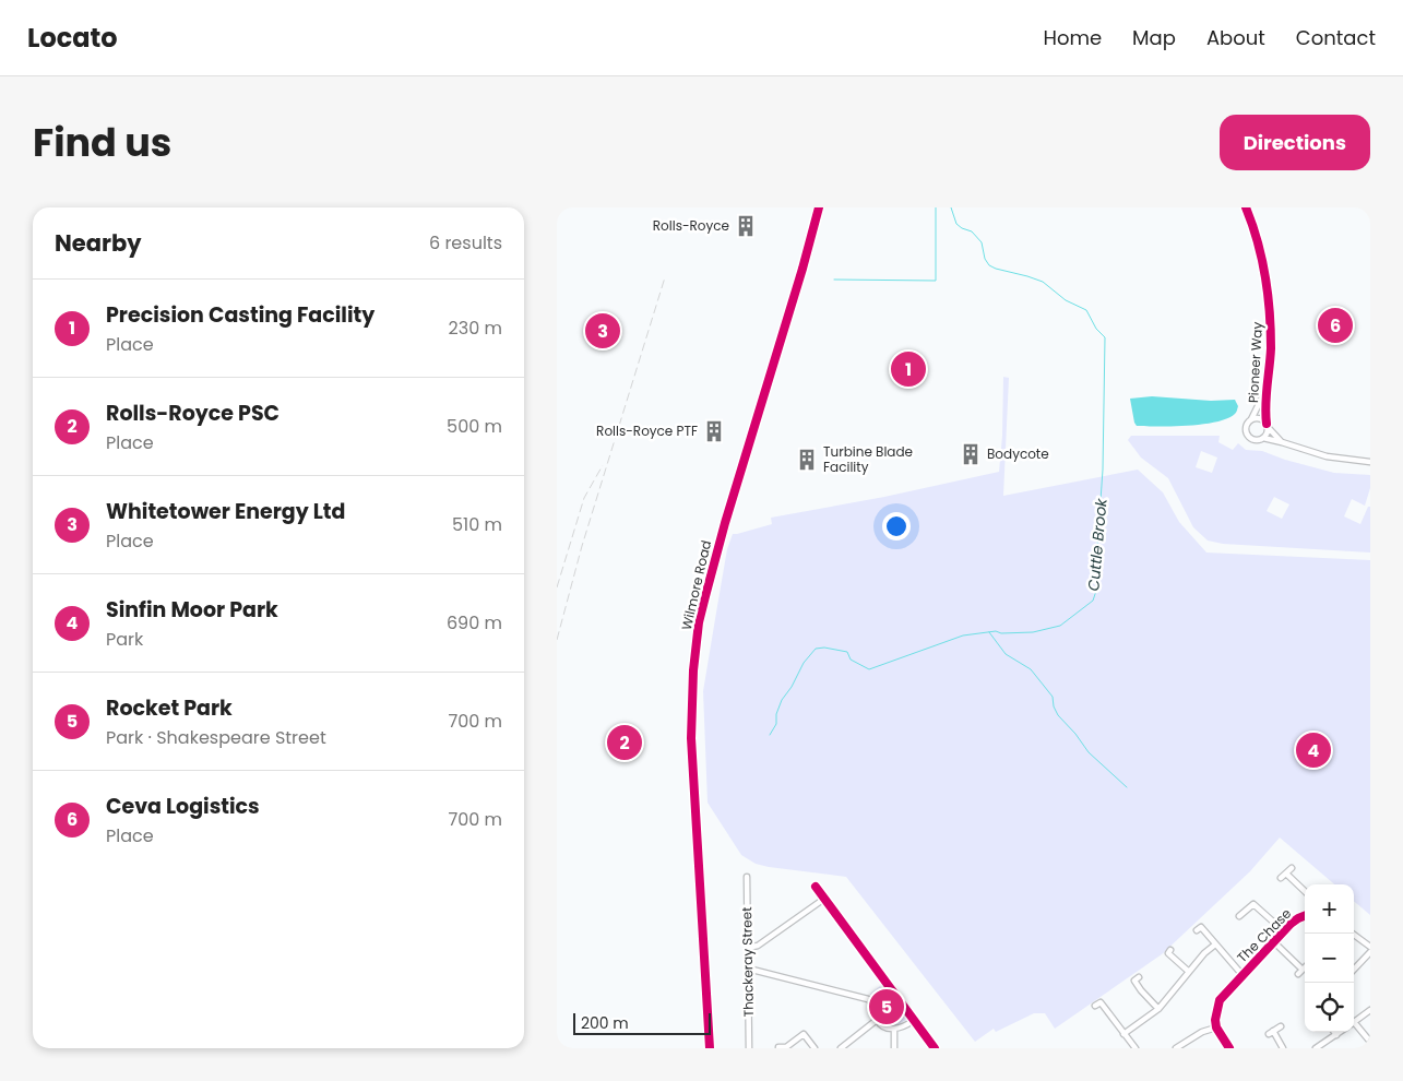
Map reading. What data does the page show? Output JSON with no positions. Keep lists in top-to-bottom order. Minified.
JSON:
{"streets":{"street":["Pioneer Way","Wilmore Road","The Chase","Thackeray Street"]},"water":["Cuttle Brook"],"places":{"building":["Rolls-Royce","Rolls-Royce PTF","Bodycote","Turbine Blade Facility"]},"scale_bar":"200 m","page":{"header":"Locato","nav":["Home","Map","About","Contact"],"title":"Find us","buttons":"Directions","heading":["Nearby","6 results"],"list":[{"mark":"1","name":"Precision Casting Facility","note":"Place","value":"230 m"},{"mark":"2","name":"Rolls-Royce PSC","note":"Place","value":"500 m"},{"mark":"3","name":"Whitetower Energy Ltd","note":"Place","value":"510 m"},{"mark":"4","name":"Sinfin Moor Park","note":"Park","value":"690 m"},{"mark":"5","name":"Rocket Park","note":"Park · Shakespeare Street","value":"700 m"},{"mark":"6","name":"Ceva Logistics","note":"Place","value":"700 m"}],"pins":["6","3","1","2","4","5"],"map_buttons":["+","−"],"scale":"200 m"}}
